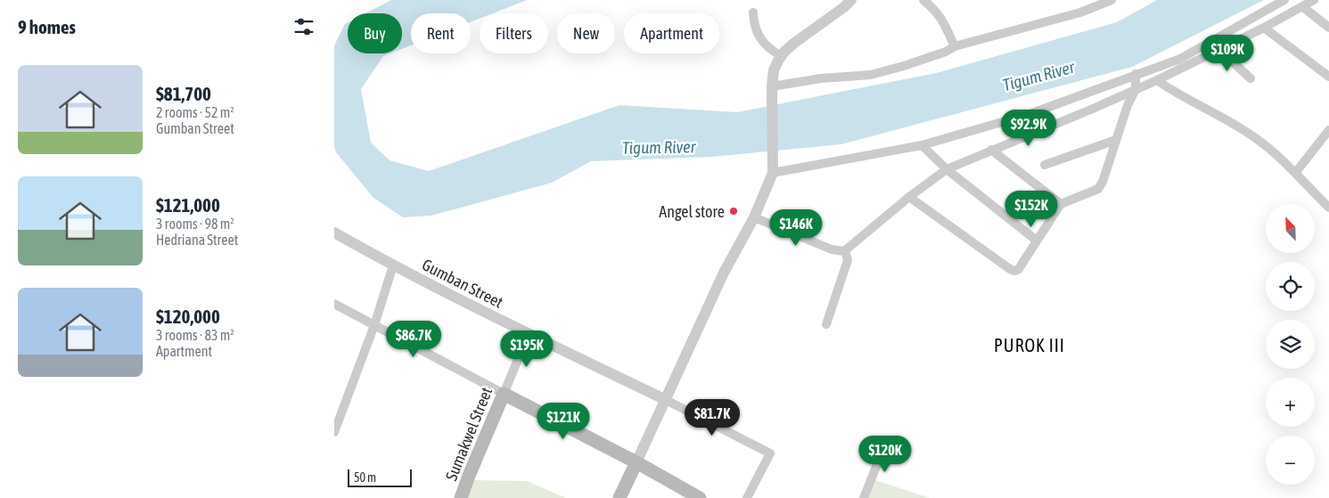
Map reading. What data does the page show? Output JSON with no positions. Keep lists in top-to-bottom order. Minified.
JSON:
{"streets":{"main road":["Sumakwel Street"],"street":["Gumban Street"]},"crossings":[["Gumban Street","Sumakwel Street"]],"districts":["PUROK III"],"water":["Tigum River"],"places":["Angel store"],"scale_bar":"50 m","north":"top left","page":{"heading":"9 homes","chip":["Buy","Rent","Filters","New","Apartment"],"price":["$109K","$92.9K","$152K","$146K","$86.7K","$195K","$81.7K","$121K","$120K"],"list":[{"name":"$81,700","note":"2 rooms · 52 m² · Gumban Street"},{"name":"$121,000","note":"3 rooms · 98 m² · Hedriana Street"},{"name":"$120,000","note":"3 rooms · 83 m² · Apartment"}],"map_buttons":["+","−"],"scale":"50 m"}}
